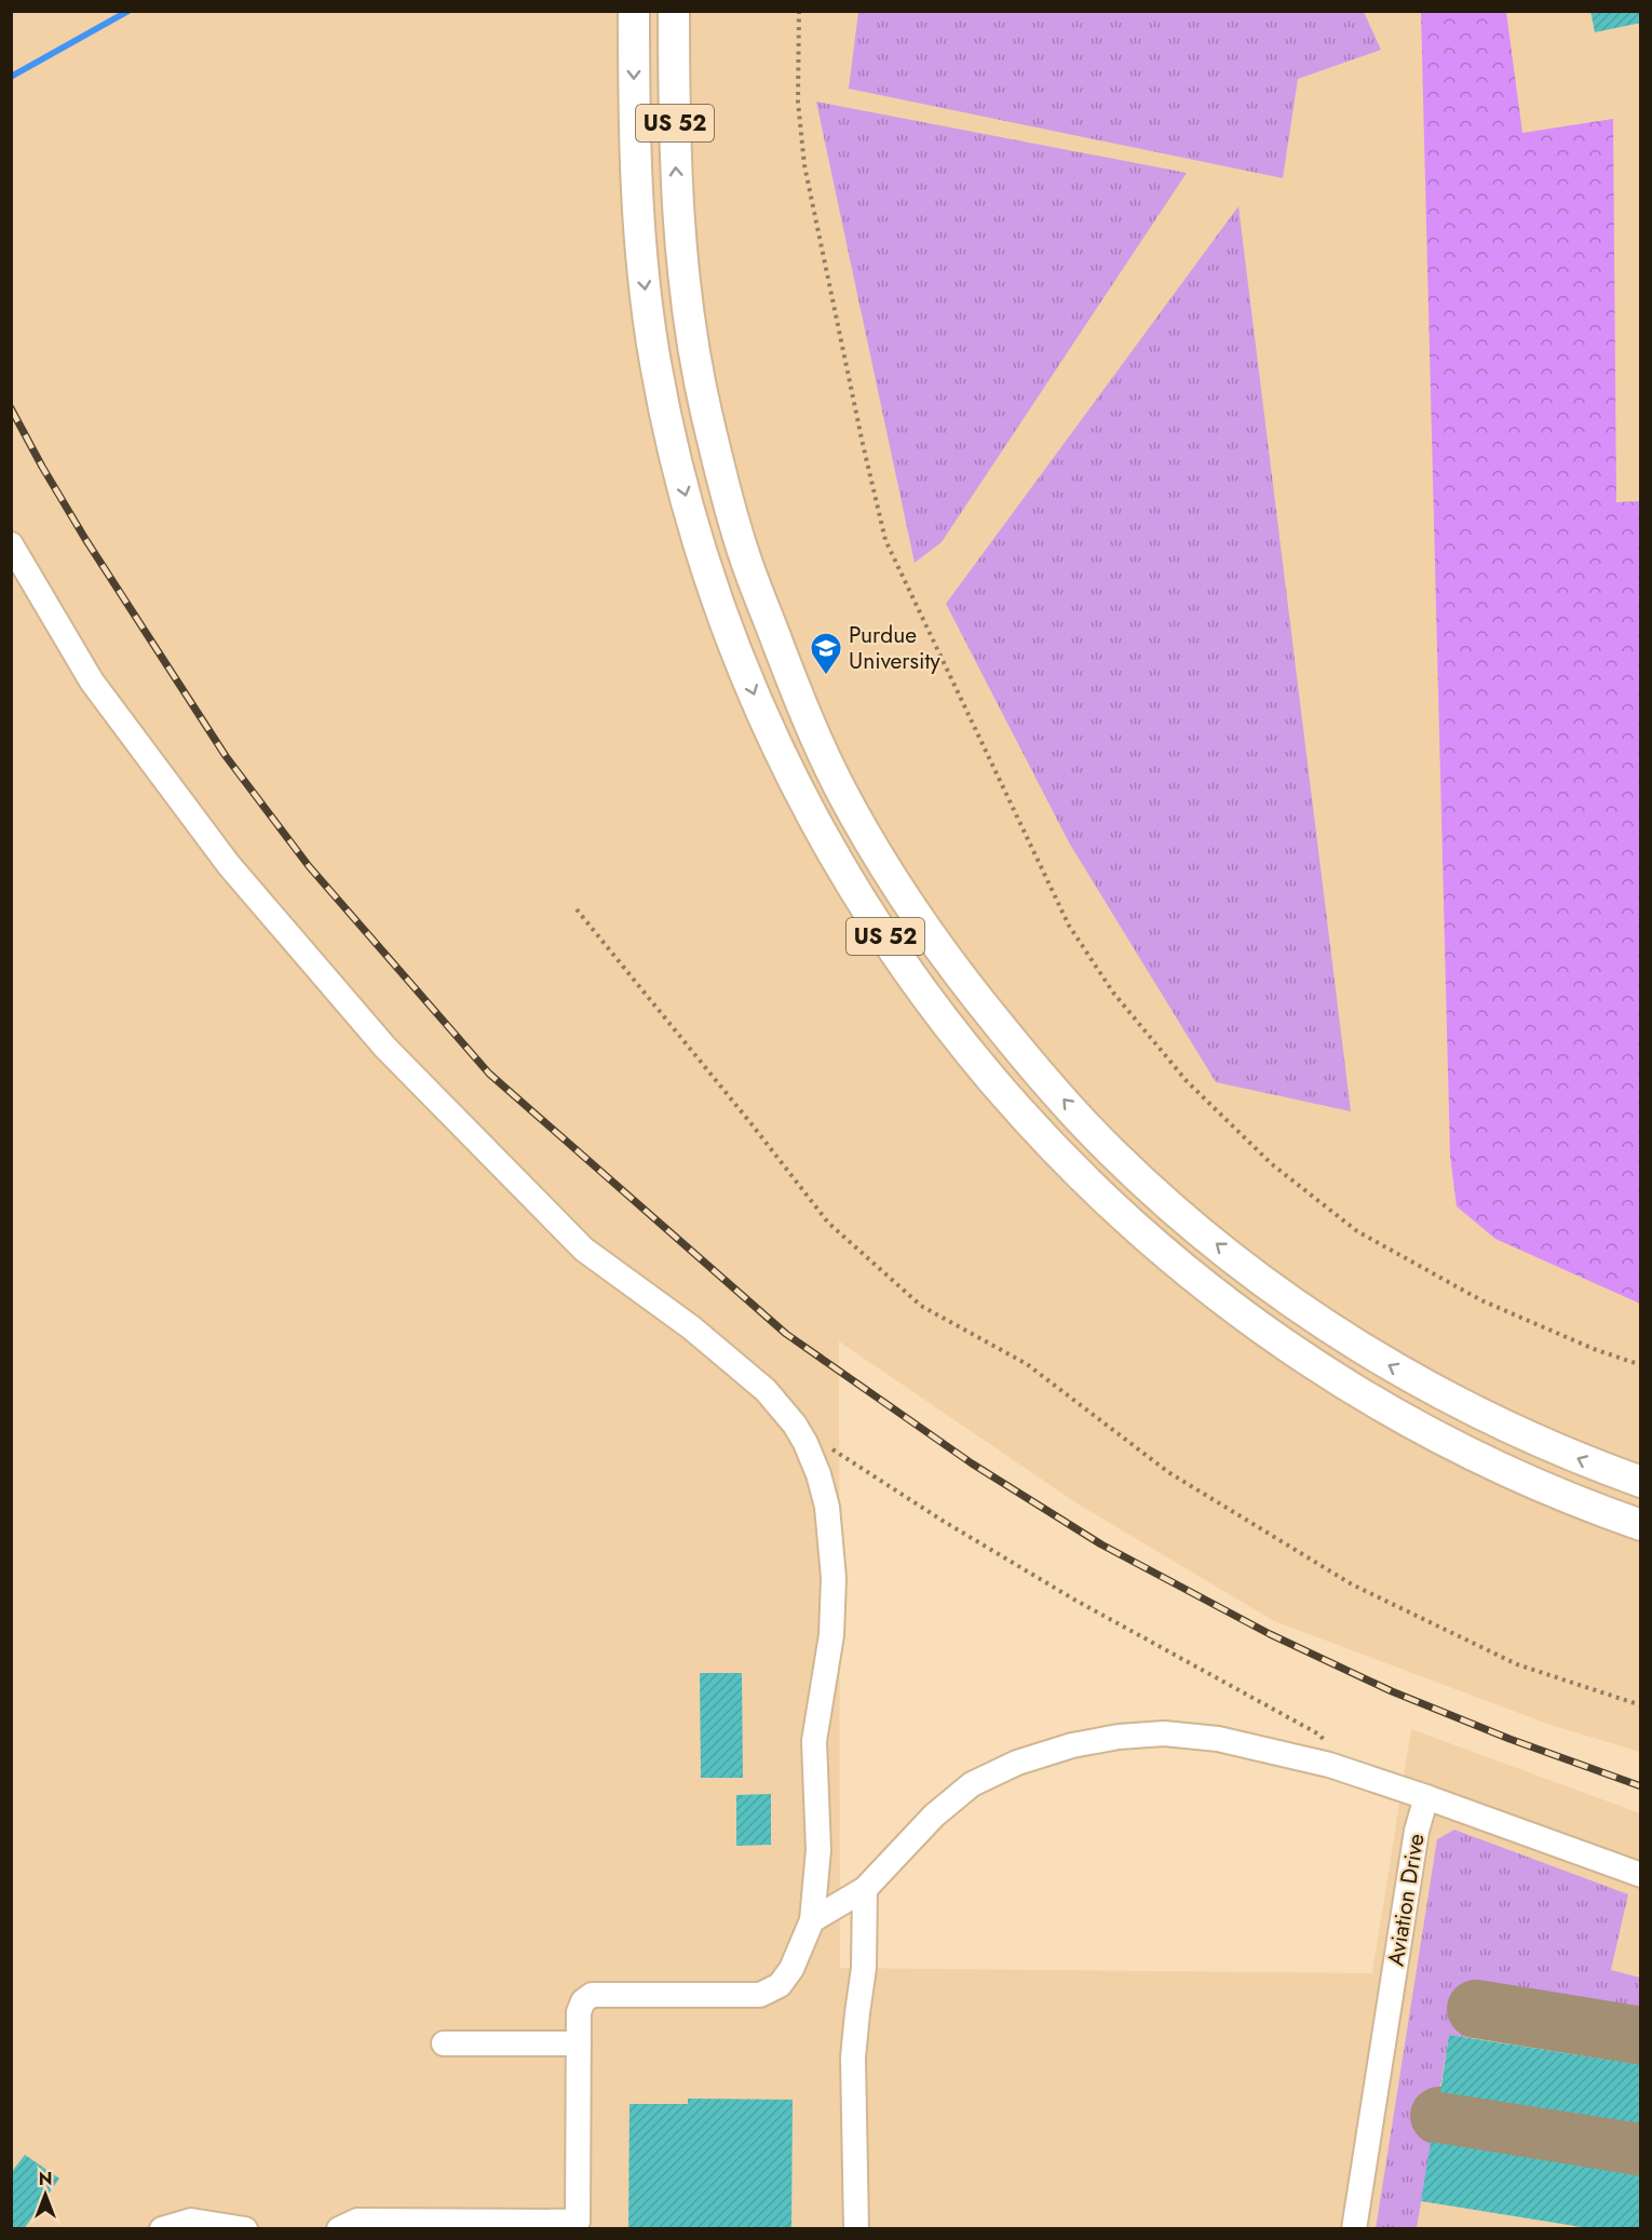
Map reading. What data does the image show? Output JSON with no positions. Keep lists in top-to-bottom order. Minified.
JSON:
{"streets":{"main road":["US 52"],"lane":["Aviation Drive"]},"places":{"school or university":["Purdue University"]},"north":"top"}
